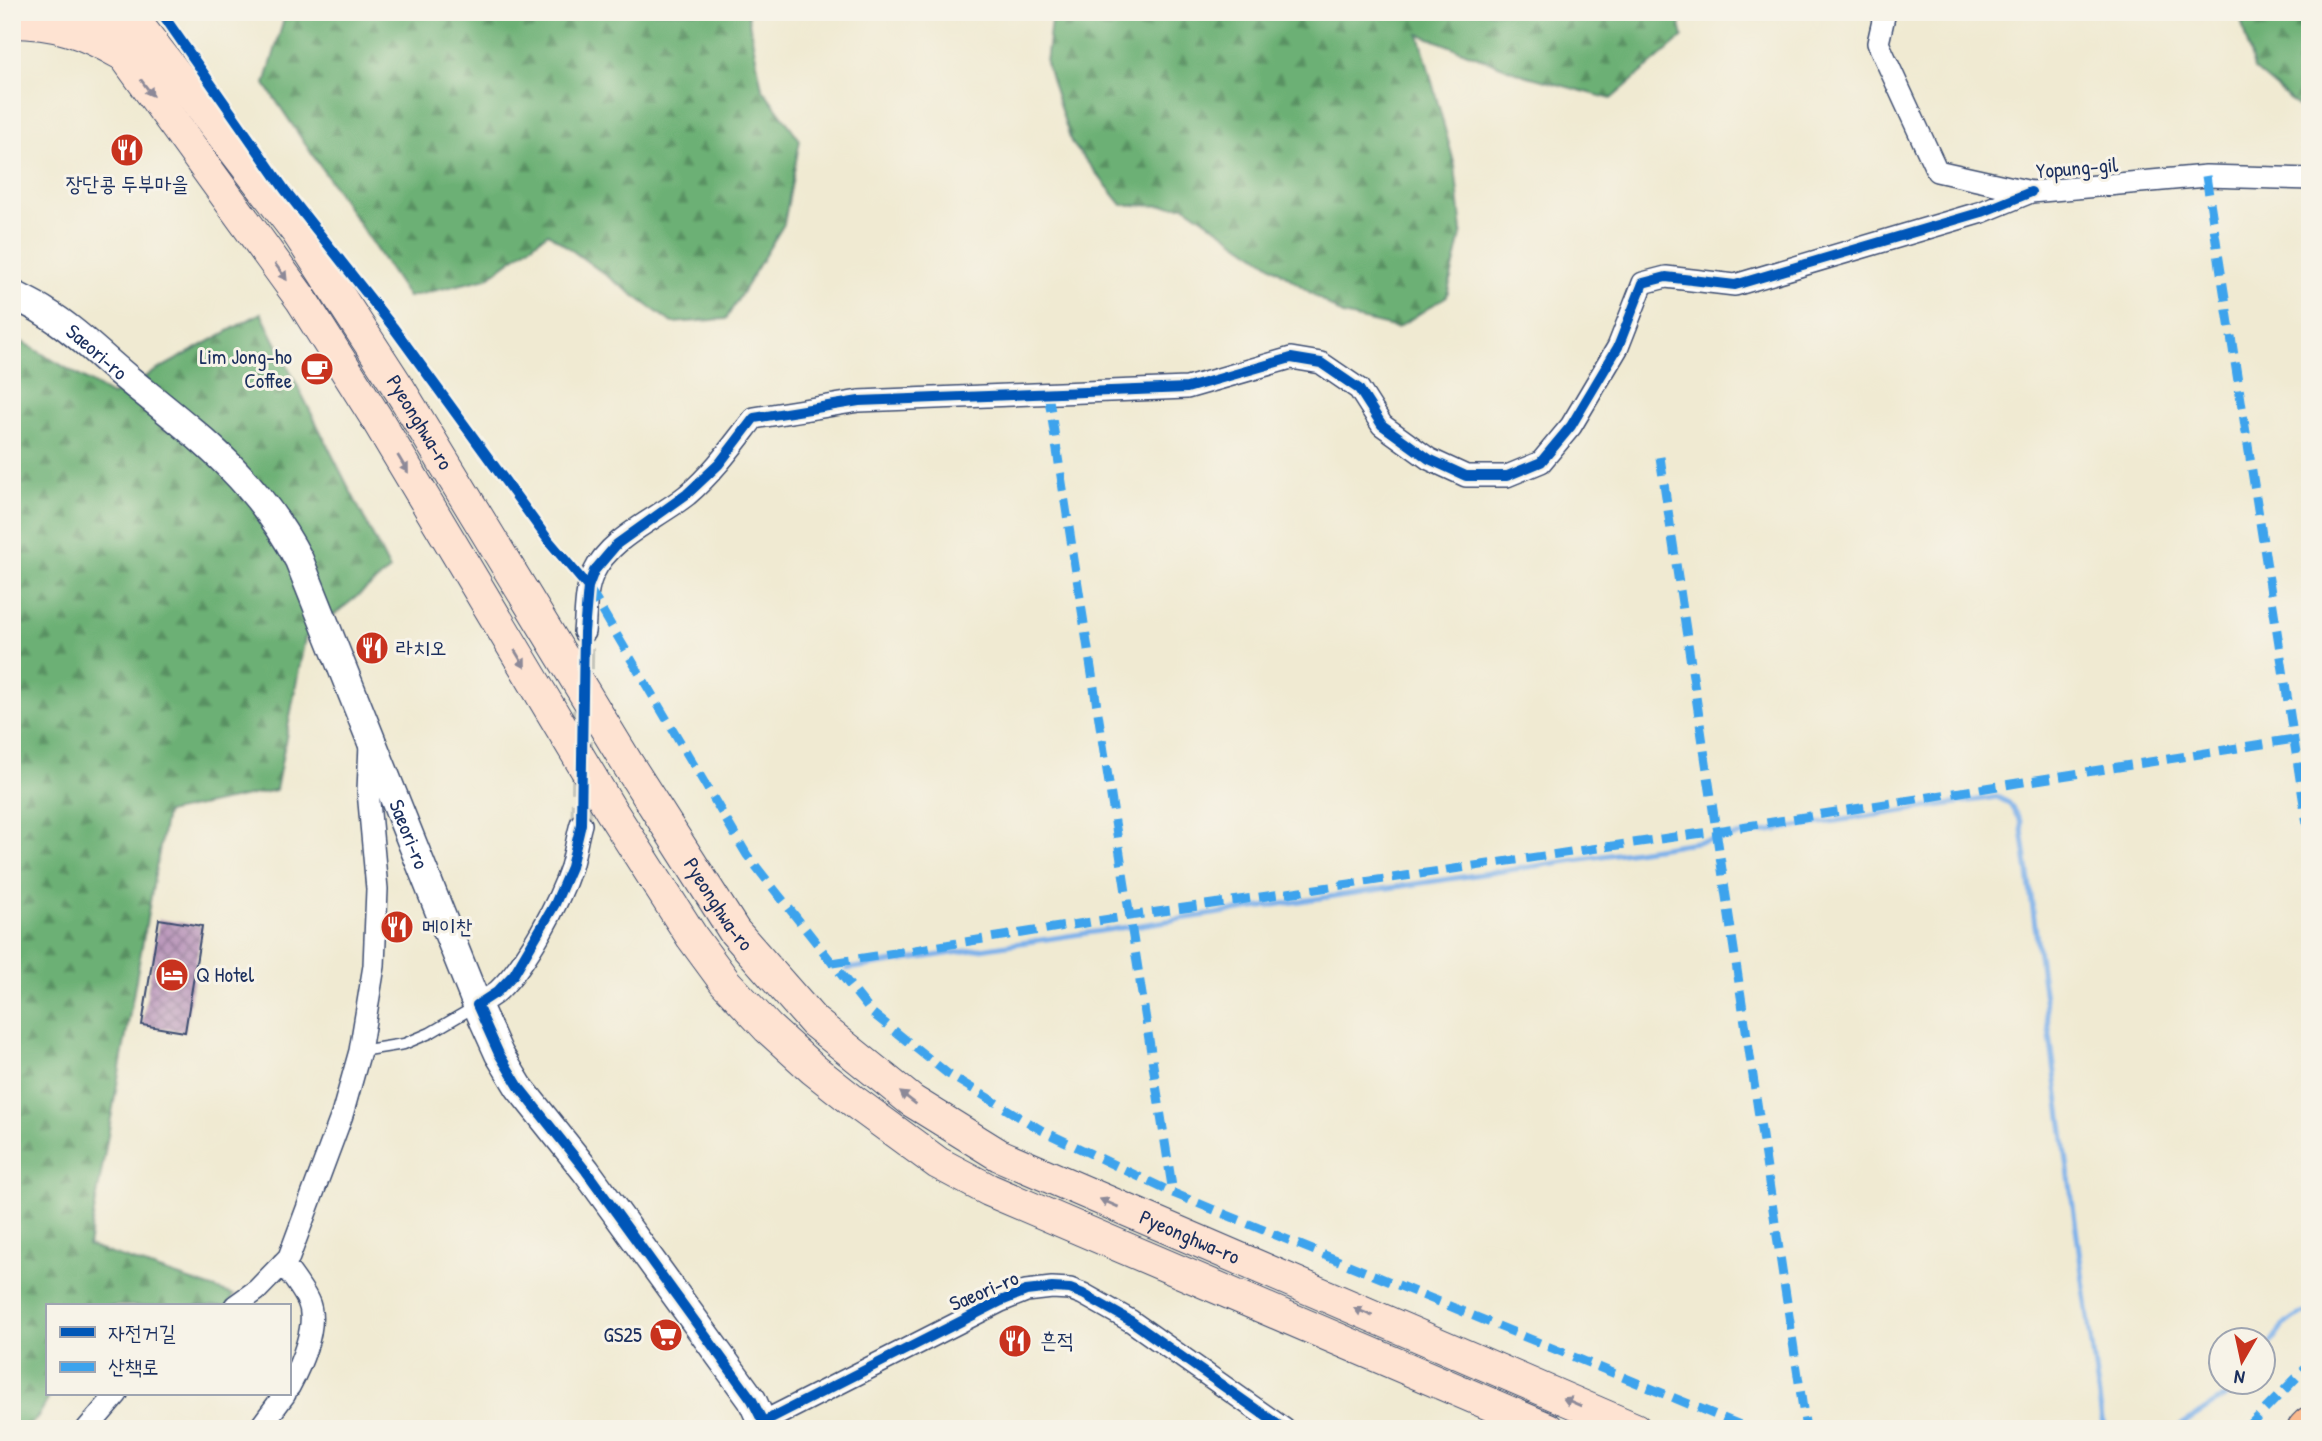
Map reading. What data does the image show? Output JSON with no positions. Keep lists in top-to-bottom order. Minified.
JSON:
{"streets":{"main road":["Pyeonghwa-ro"],"street":["Yopung-gil","Saeori-ro"]},"places":{"restaurant":["장단콩 두부마을","라치오","메이찬","흔적"],"cafe":["Lim Jong-ho Coffee"],"hotel":["Q Hotel"],"supermarket":["GS25"]},"legend":["자전거길","산책로"],"north":"bottom"}
